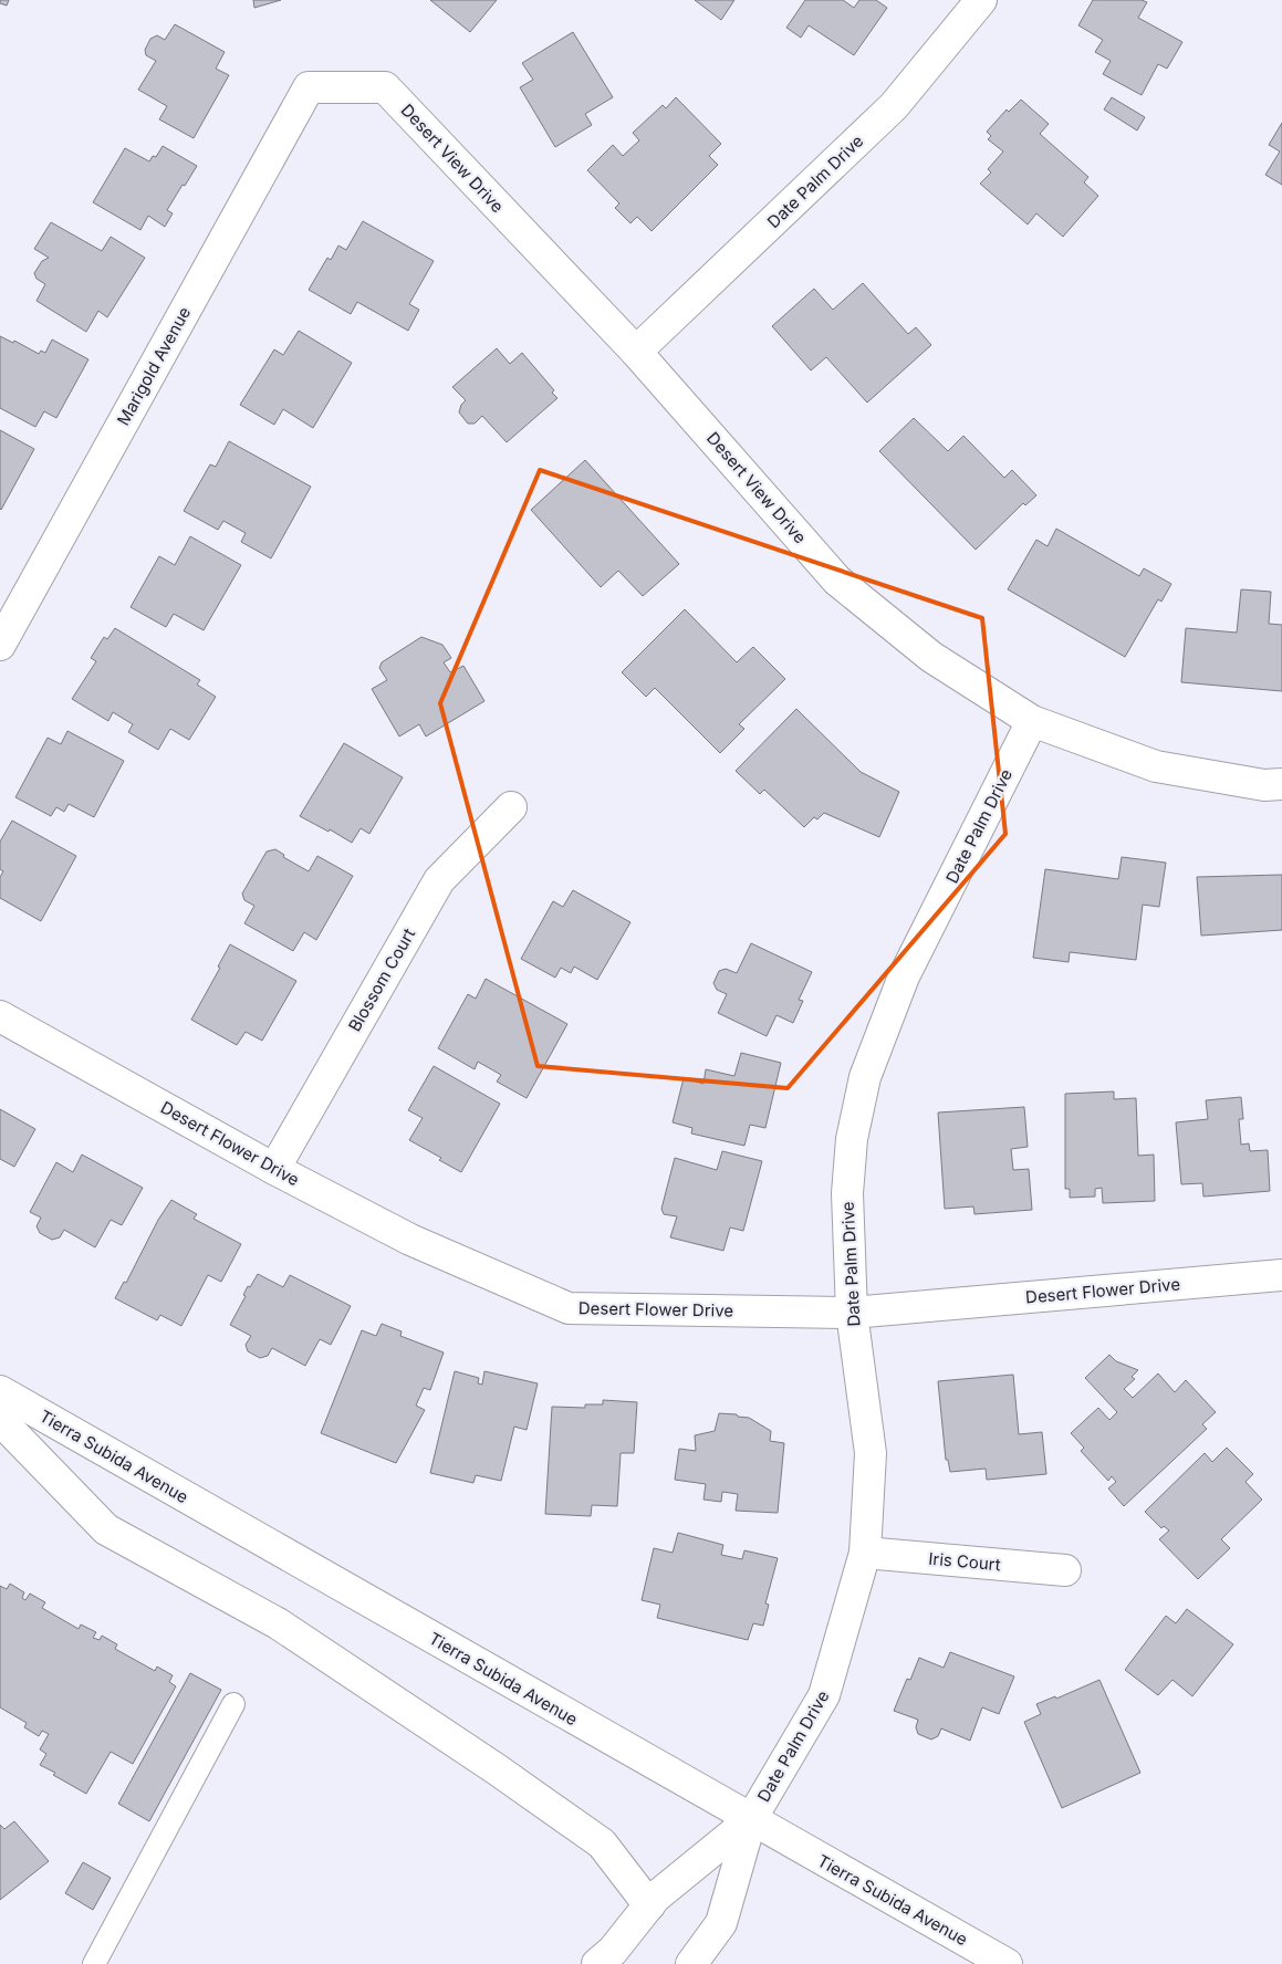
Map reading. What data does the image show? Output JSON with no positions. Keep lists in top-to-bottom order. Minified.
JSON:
{"streets":{"street":["Desert View Drive","Date Palm Drive","Marigold Avenue","Blossom Court","Desert Flower Drive","Tierra Subida Avenue","Iris Court"]},"crossings":[["Desert View Drive","Date Palm Drive"],["Desert View Drive","Marigold Avenue"],["Date Palm Drive","Desert Flower Drive"],["Date Palm Drive","Tierra Subida Avenue"],["Date Palm Drive","Iris Court"],["Blossom Court","Desert Flower Drive"]]}
